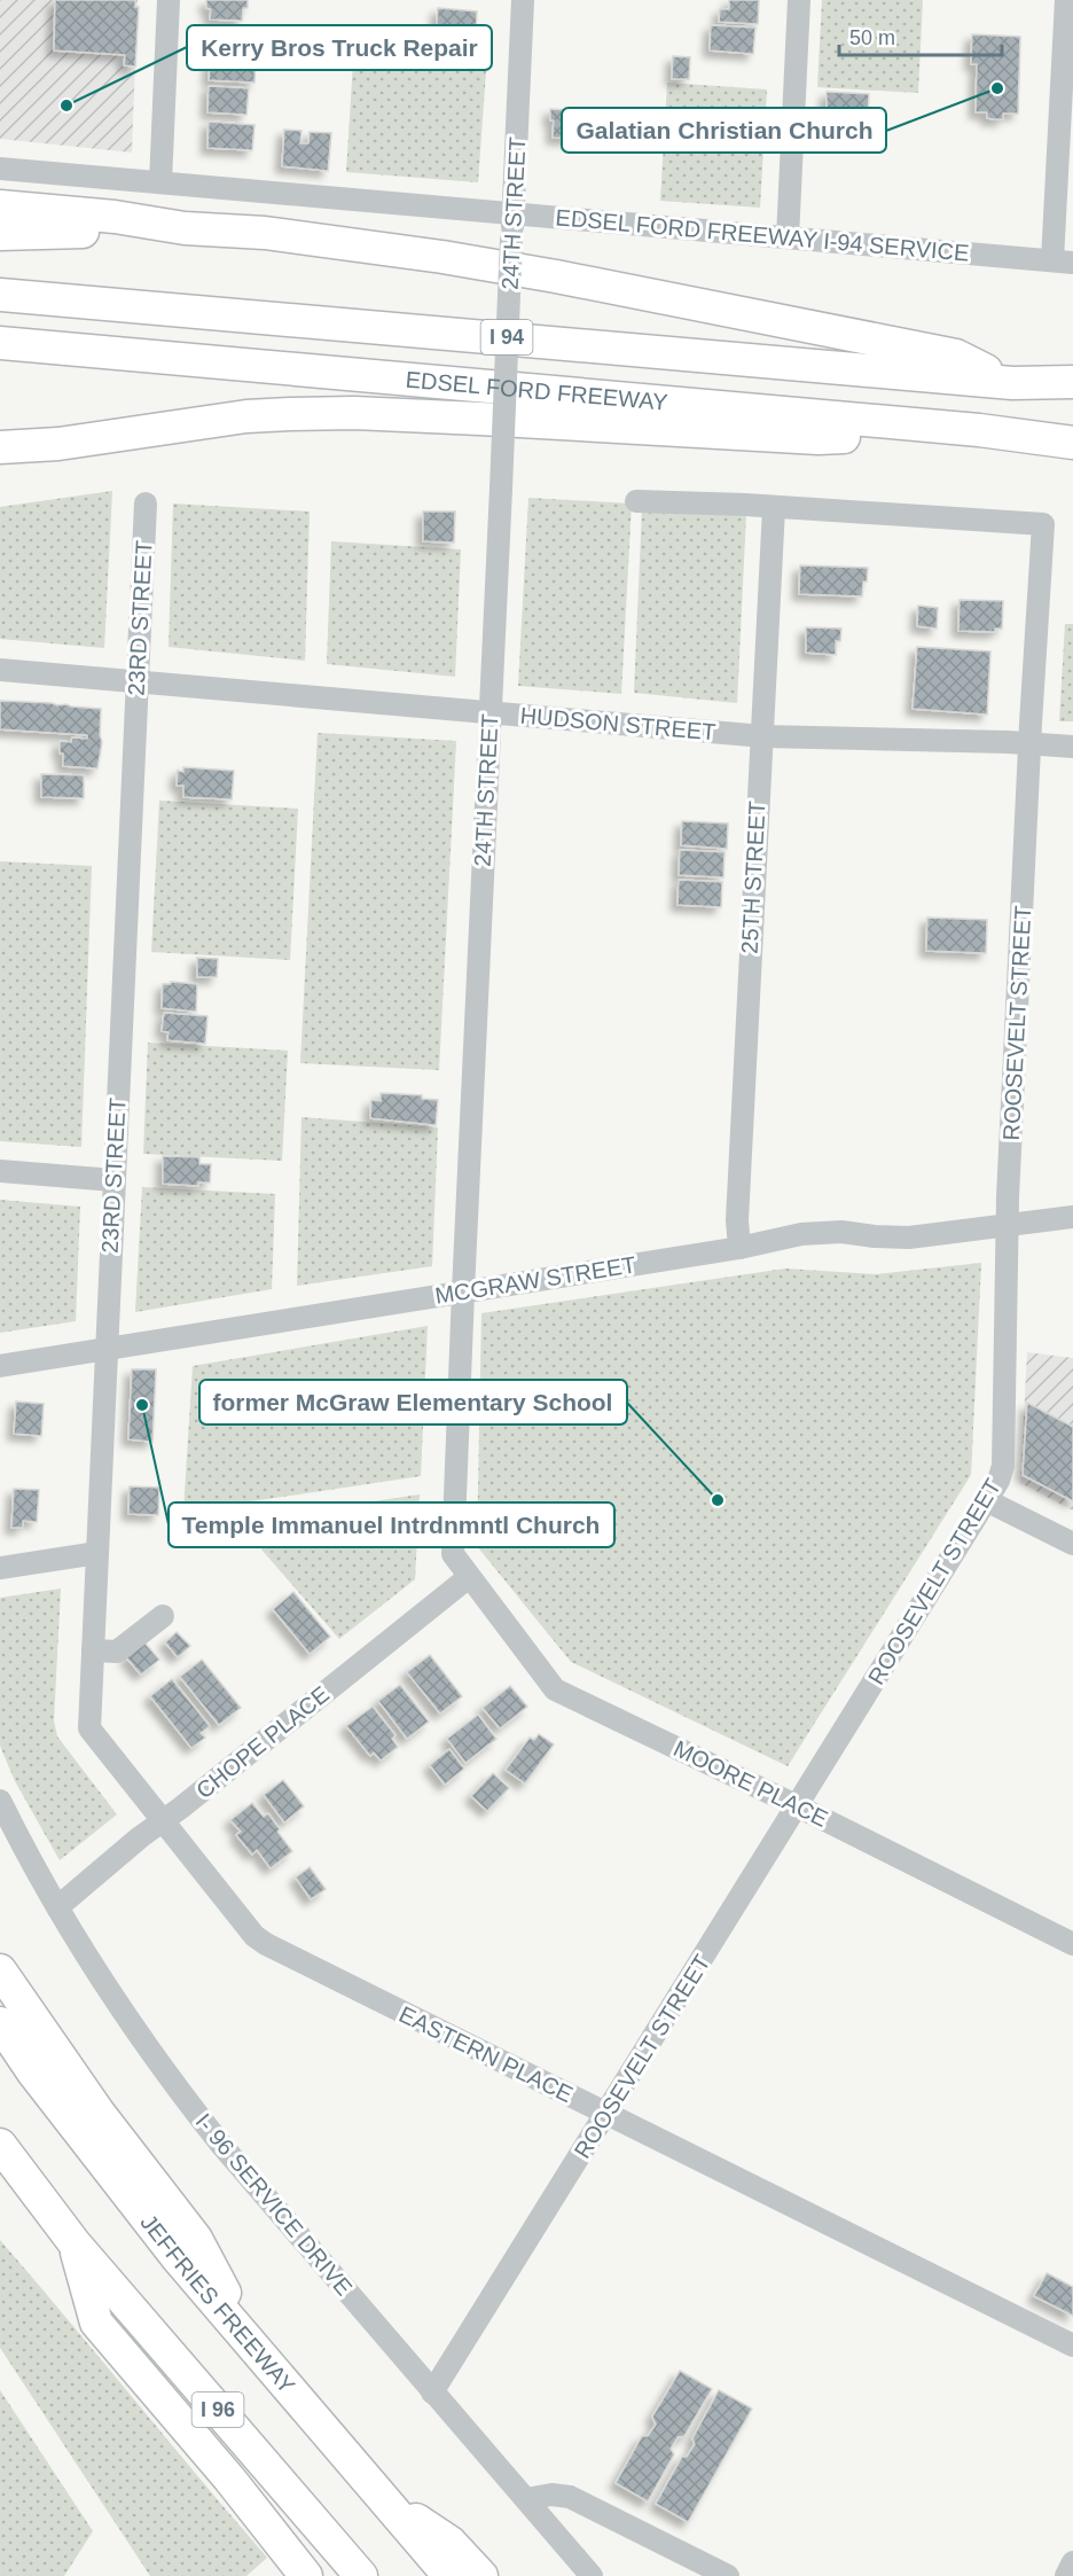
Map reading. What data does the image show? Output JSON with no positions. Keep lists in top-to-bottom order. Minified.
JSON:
{"streets":{"highway":["I 94","EDSEL FORD FREEWAY","JEFFRIES FREEWAY","I 96"],"street":["24TH STREET","EDSEL FORD FREEWAY I-94 SERVICE","23RD STREET","HUDSON STREET","25TH STREET","ROOSEVELT STREET","MCGRAW STREET","CHOPE PLACE","MOORE PLACE","EASTERN PLACE","I- 96 SERVICE DRIVE"]},"crossings":[["24TH STREET","EDSEL FORD FREEWAY I-94 SERVICE"],["24TH STREET","HUDSON STREET"],["24TH STREET","MCGRAW STREET"],["24TH STREET","CHOPE PLACE"],["24TH STREET","MOORE PLACE"],["23RD STREET","HUDSON STREET"],["23RD STREET","MCGRAW STREET"],["23RD STREET","CHOPE PLACE"],["23RD STREET","EASTERN PLACE"],["HUDSON STREET","25TH STREET"],["HUDSON STREET","ROOSEVELT STREET"],["25TH STREET","ROOSEVELT STREET"],["25TH STREET","MCGRAW STREET"],["ROOSEVELT STREET","MCGRAW STREET"],["ROOSEVELT STREET","MOORE PLACE"],["ROOSEVELT STREET","EASTERN PLACE"],["ROOSEVELT STREET","I- 96 SERVICE DRIVE"],["CHOPE PLACE","MOORE PLACE"],["CHOPE PLACE","EASTERN PLACE"],["CHOPE PLACE","I- 96 SERVICE DRIVE"]],"places":["Galatian Christian Church","Kerry Bros Truck Repair","Temple Immanuel Intrdnmntl Church","former McGraw Elementary School"],"scale_bar":"50 m"}
